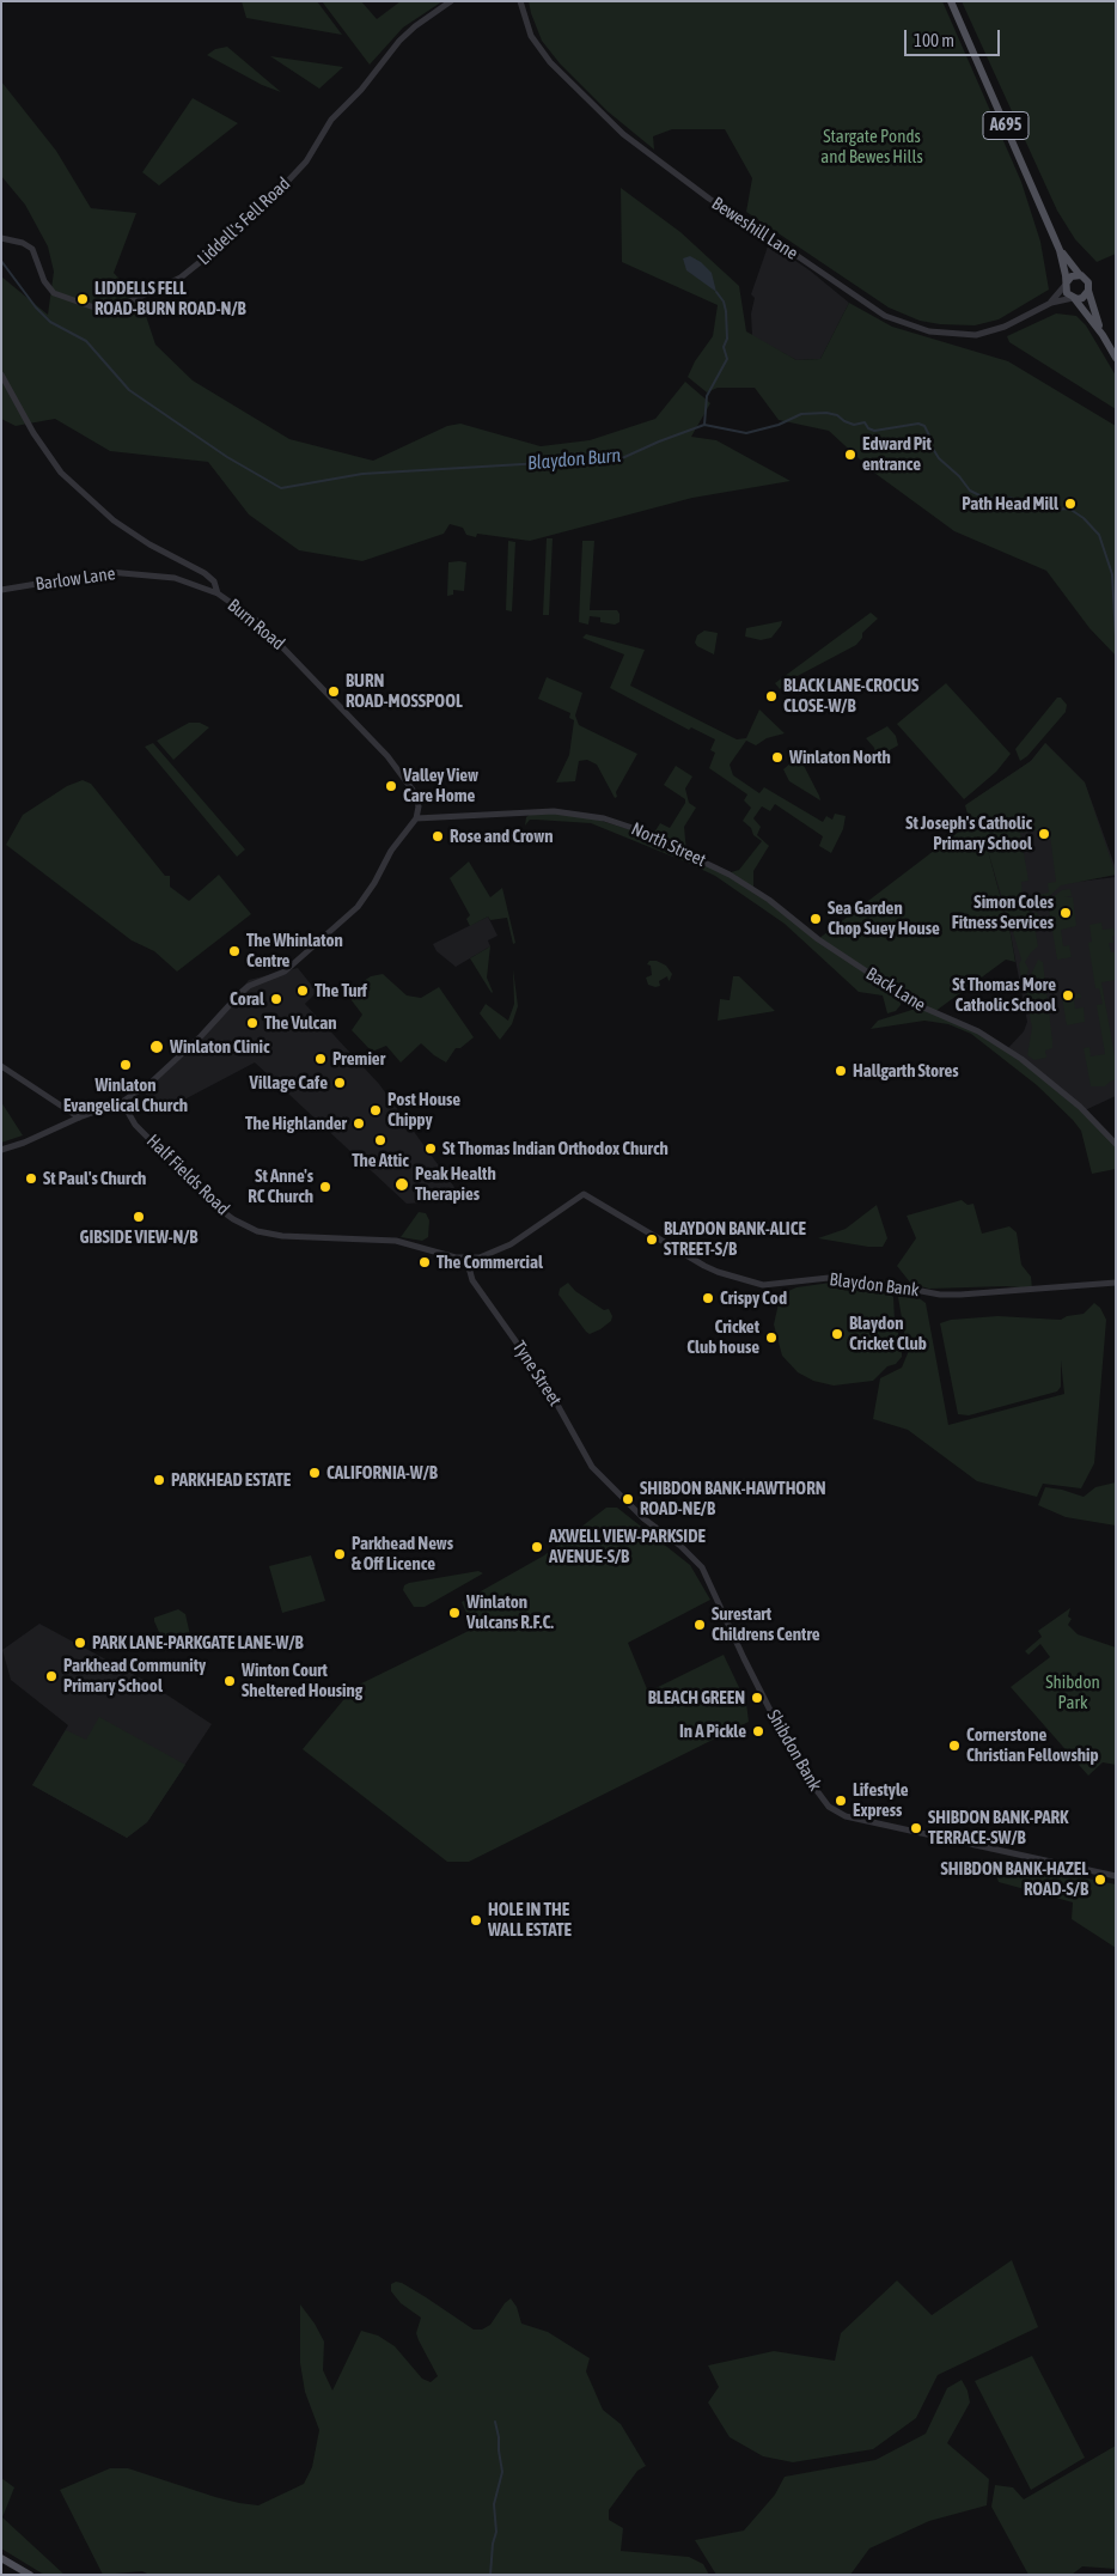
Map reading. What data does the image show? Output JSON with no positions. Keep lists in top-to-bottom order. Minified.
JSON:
{"streets":{"main road":["A695"],"street":["Liddell's Fell Road","Beweshill Lane","Barlow Lane","Burn Road","North Street","Back Lane","Half Fields Road","Blaydon Bank","Tyne Street","Shibdon Bank"]},"crossings":[["A695","Beweshill Lane"],["Barlow Lane","Burn Road"],["Burn Road","North Street"],["North Street","Back Lane"],["Half Fields Road","Blaydon Bank"],["Half Fields Road","Tyne Street"],["Blaydon Bank","Tyne Street"],["Tyne Street","Shibdon Bank"]],"water":["Blaydon Burn"],"parks":["Stargate Ponds and Bewes Hills","Shibdon Park"],"places":["LIDDELLS FELL ROAD-BURN ROAD-N/B","Edward Pit entrance","Path Head Mill","BURN ROAD-MOSSPOOL","BLACK LANE-CROCUS CLOSE-W/B","Winlaton North","Valley View Care Home","St Joseph's Catholic Primary School","Rose and Crown","Simon Coles Fitness Services","Sea Garden Chop Suey House","The Whinlaton Centre","The Turf","St Thomas More Catholic School","Coral","The Vulcan","Winlaton Clinic","Premier","Winlaton Evangelical Church","Hallgarth Stores","Village Cafe","Post House Chippy","The Highlander","The Attic","St Thomas Indian Orthodox Church","St Paul's Church","Peak Health Therapies","St Anne's RC Church","GIBSIDE VIEW-N/B","BLAYDON BANK-ALICE STREET-S/B","The Commercial","Crispy Cod","Blaydon Cricket Club","Cricket Club house","CALIFORNIA-W/B","PARKHEAD ESTATE","SHIBDON BANK-HAWTHORN ROAD-NE/B","AXWELL VIEW-PARKSIDE AVENUE-S/B","Parkhead News & Off Licence","Winlaton Vulcans R.F.C.","Surestart Childrens Centre","PARK LANE-PARKGATE LANE-W/B","Parkhead Community Primary School","Winton Court Sheltered Housing","BLEACH GREEN","In A Pickle","Cornerstone Christian Fellowship","Lifestyle Express","SHIBDON BANK-PARK TERRACE-SW/B","SHIBDON BANK-HAZEL ROAD-S/B","HOLE IN THE WALL ESTATE"],"scale_bar":"100 m"}
